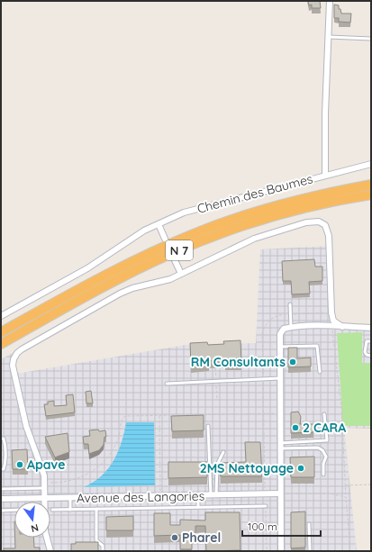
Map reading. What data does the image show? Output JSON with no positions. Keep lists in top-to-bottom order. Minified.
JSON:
{"streets":{"highway":["N 7"],"street":["Chemin des Baumes","Avenue des Langories"]},"places":["RM Consultants","2 CARA","Apave","2MS Nettoyage","Pharel"],"scale_bar":"100 m","north":"bottom"}
